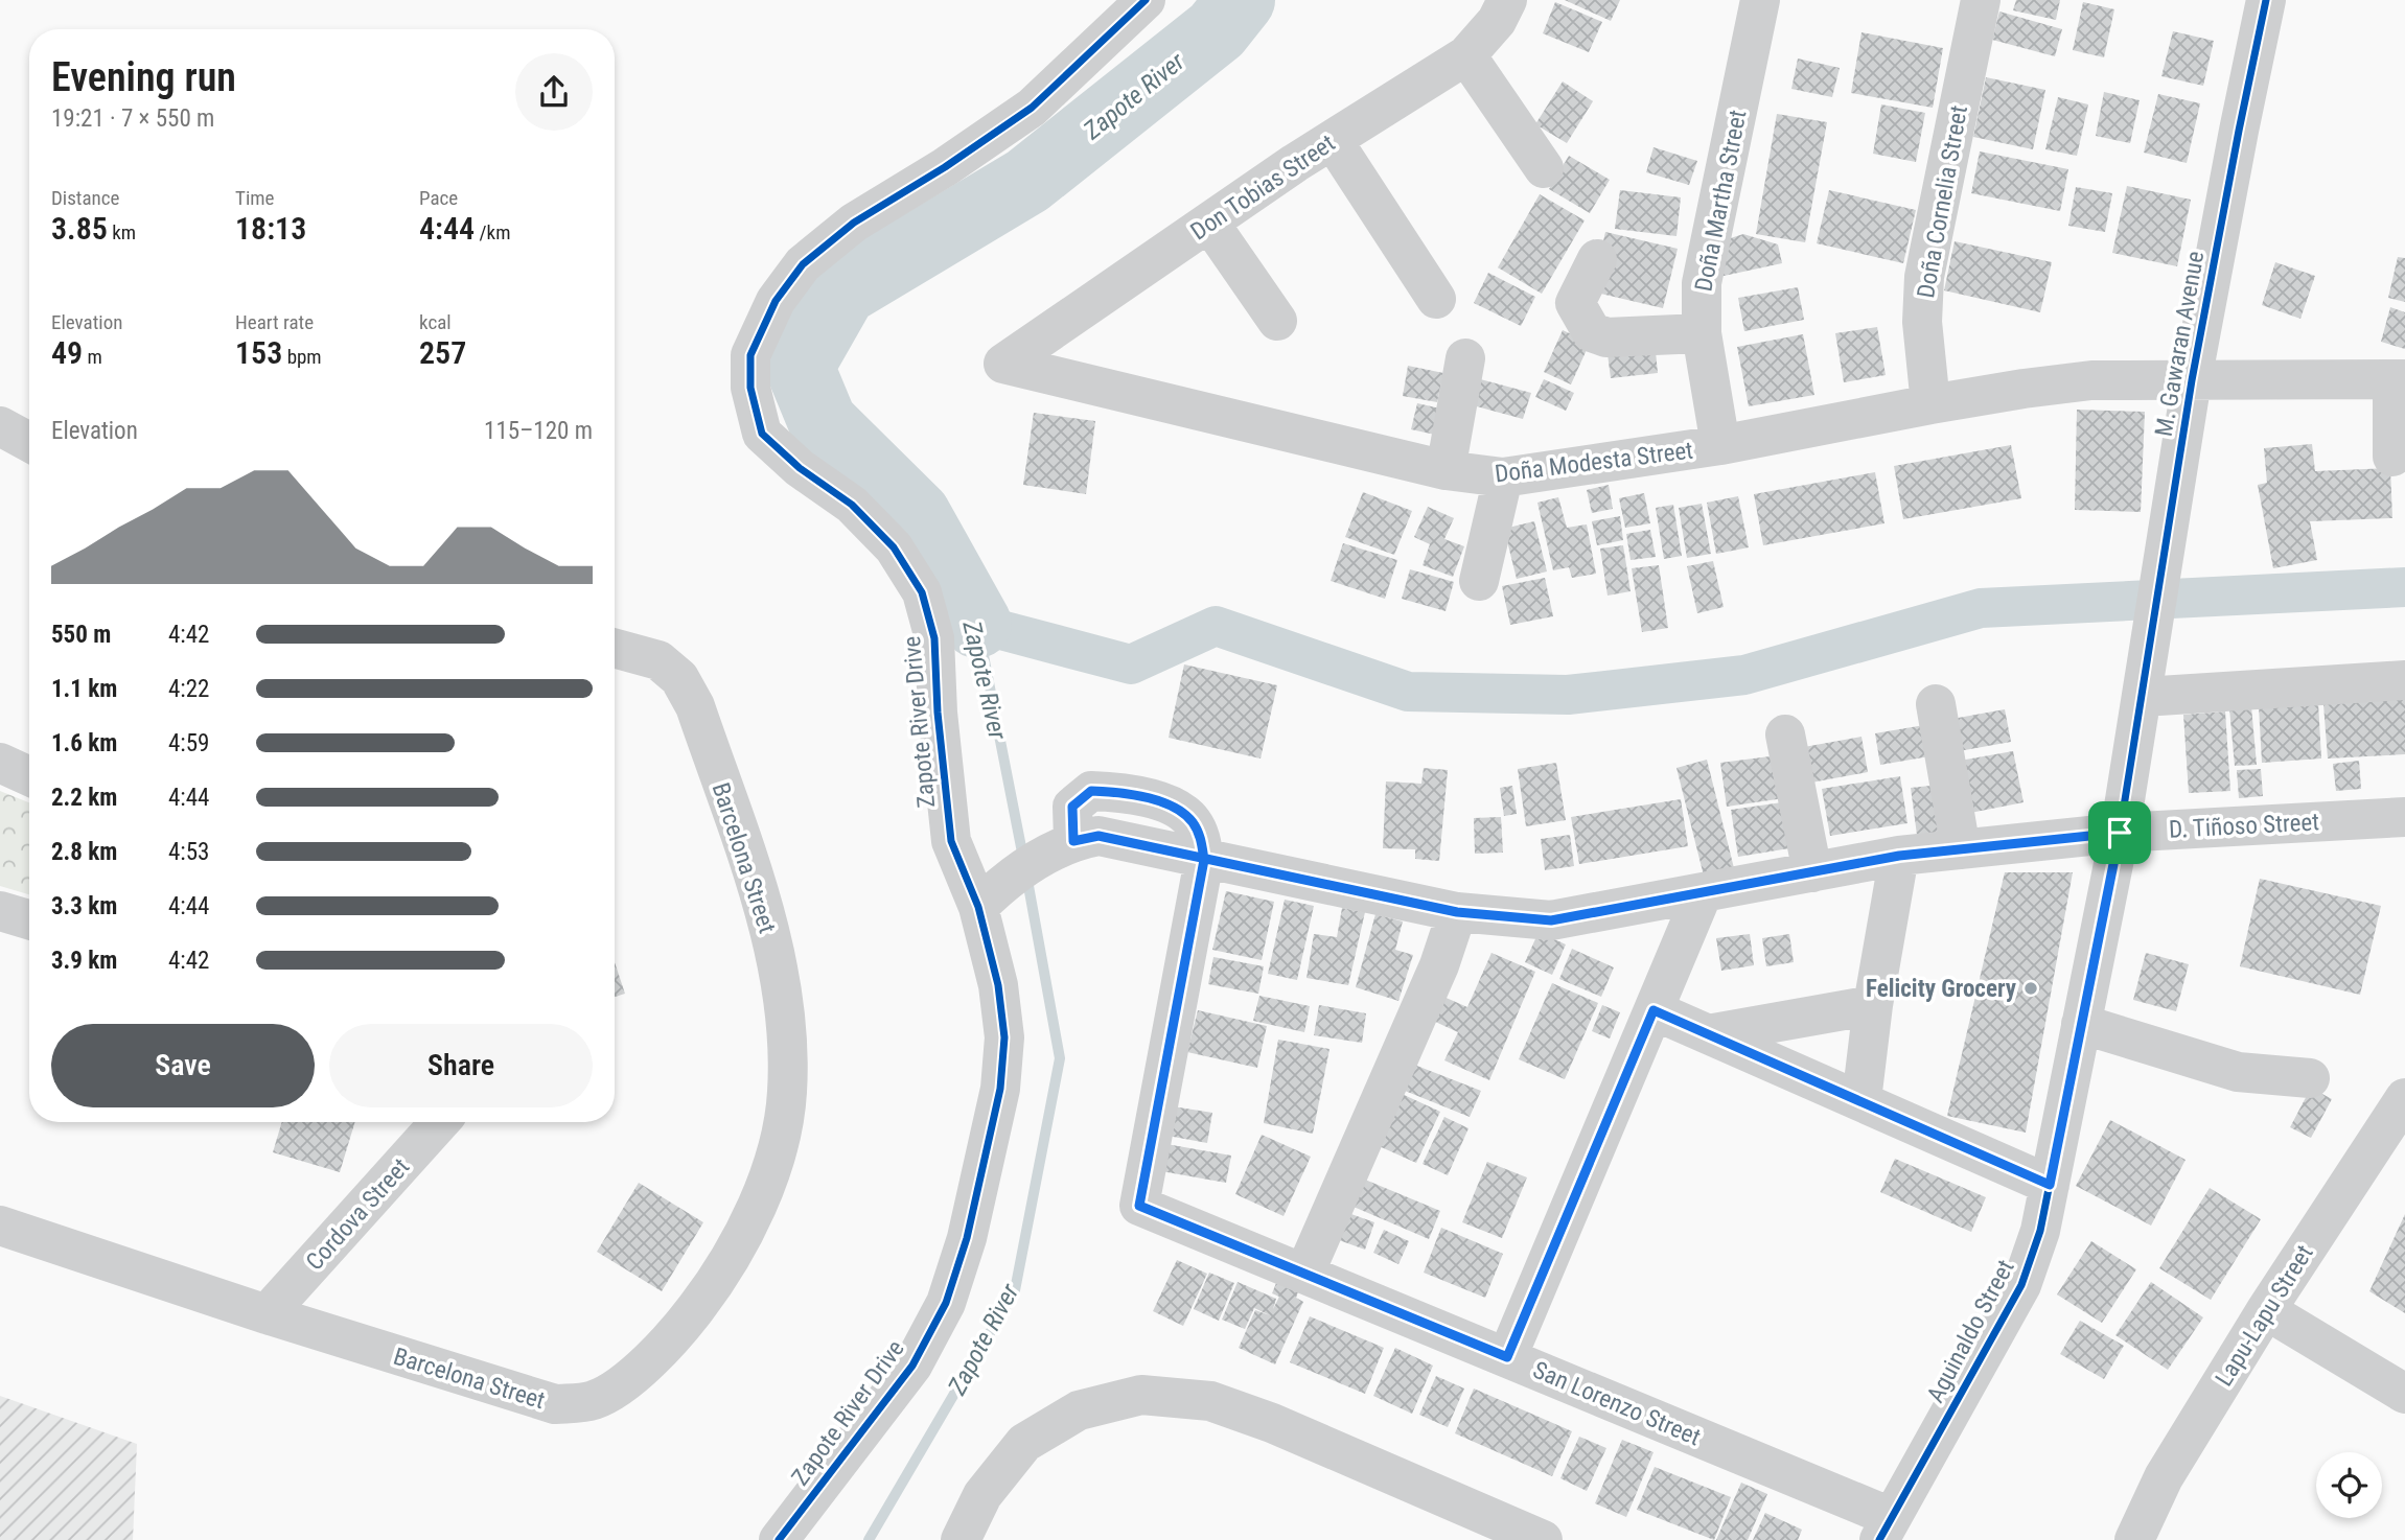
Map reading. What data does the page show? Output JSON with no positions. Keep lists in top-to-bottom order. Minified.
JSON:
{"streets":{"street":["Don Tobias Street","Doña Martha Street","Doña Cornelia Street","M. Gawaran Avenue","Doña Modesta Street","Zapote River Drive","D. Tiñoso Street","Barcelona Street","Cordova Street","Lapu-Lapu Street","Aguinaldo Street","San Lorenzo Street"]},"crossings":[["Don Tobias Street","Doña Modesta Street"],["Doña Martha Street","Doña Modesta Street"],["Doña Cornelia Street","Doña Modesta Street"],["M. Gawaran Avenue","Doña Modesta Street"],["M. Gawaran Avenue","Aguinaldo Street"],["Zapote River Drive","D. Tiñoso Street"],["D. Tiñoso Street","Aguinaldo Street"],["D. Tiñoso Street","San Lorenzo Street"],["Barcelona Street","Cordova Street"],["Aguinaldo Street","San Lorenzo Street"]],"water":["Zapote River"],"places":["Felicity Grocery"],"page":{"heading":["Evening run","19:21 · 7 × 550 m"],"stats":[["Distance","3.85 km"],["Time","18:13"],["Pace","4:44 /km"],["Elevation","49 m"],["Heart rate","153 bpm"],["kcal","257"]],"chart":["Elevation","115–120 m"],"list":[{"name":"550 m","note":"4:42"},{"name":"1.1 km","note":"4:22"},{"name":"1.6 km","note":"4:59"},{"name":"2.2 km","note":"4:44"},{"name":"2.8 km","note":"4:53"},{"name":"3.3 km","note":"4:44"},{"name":"3.9 km","note":"4:42"}],"buttons":["Save","Share"]}}
